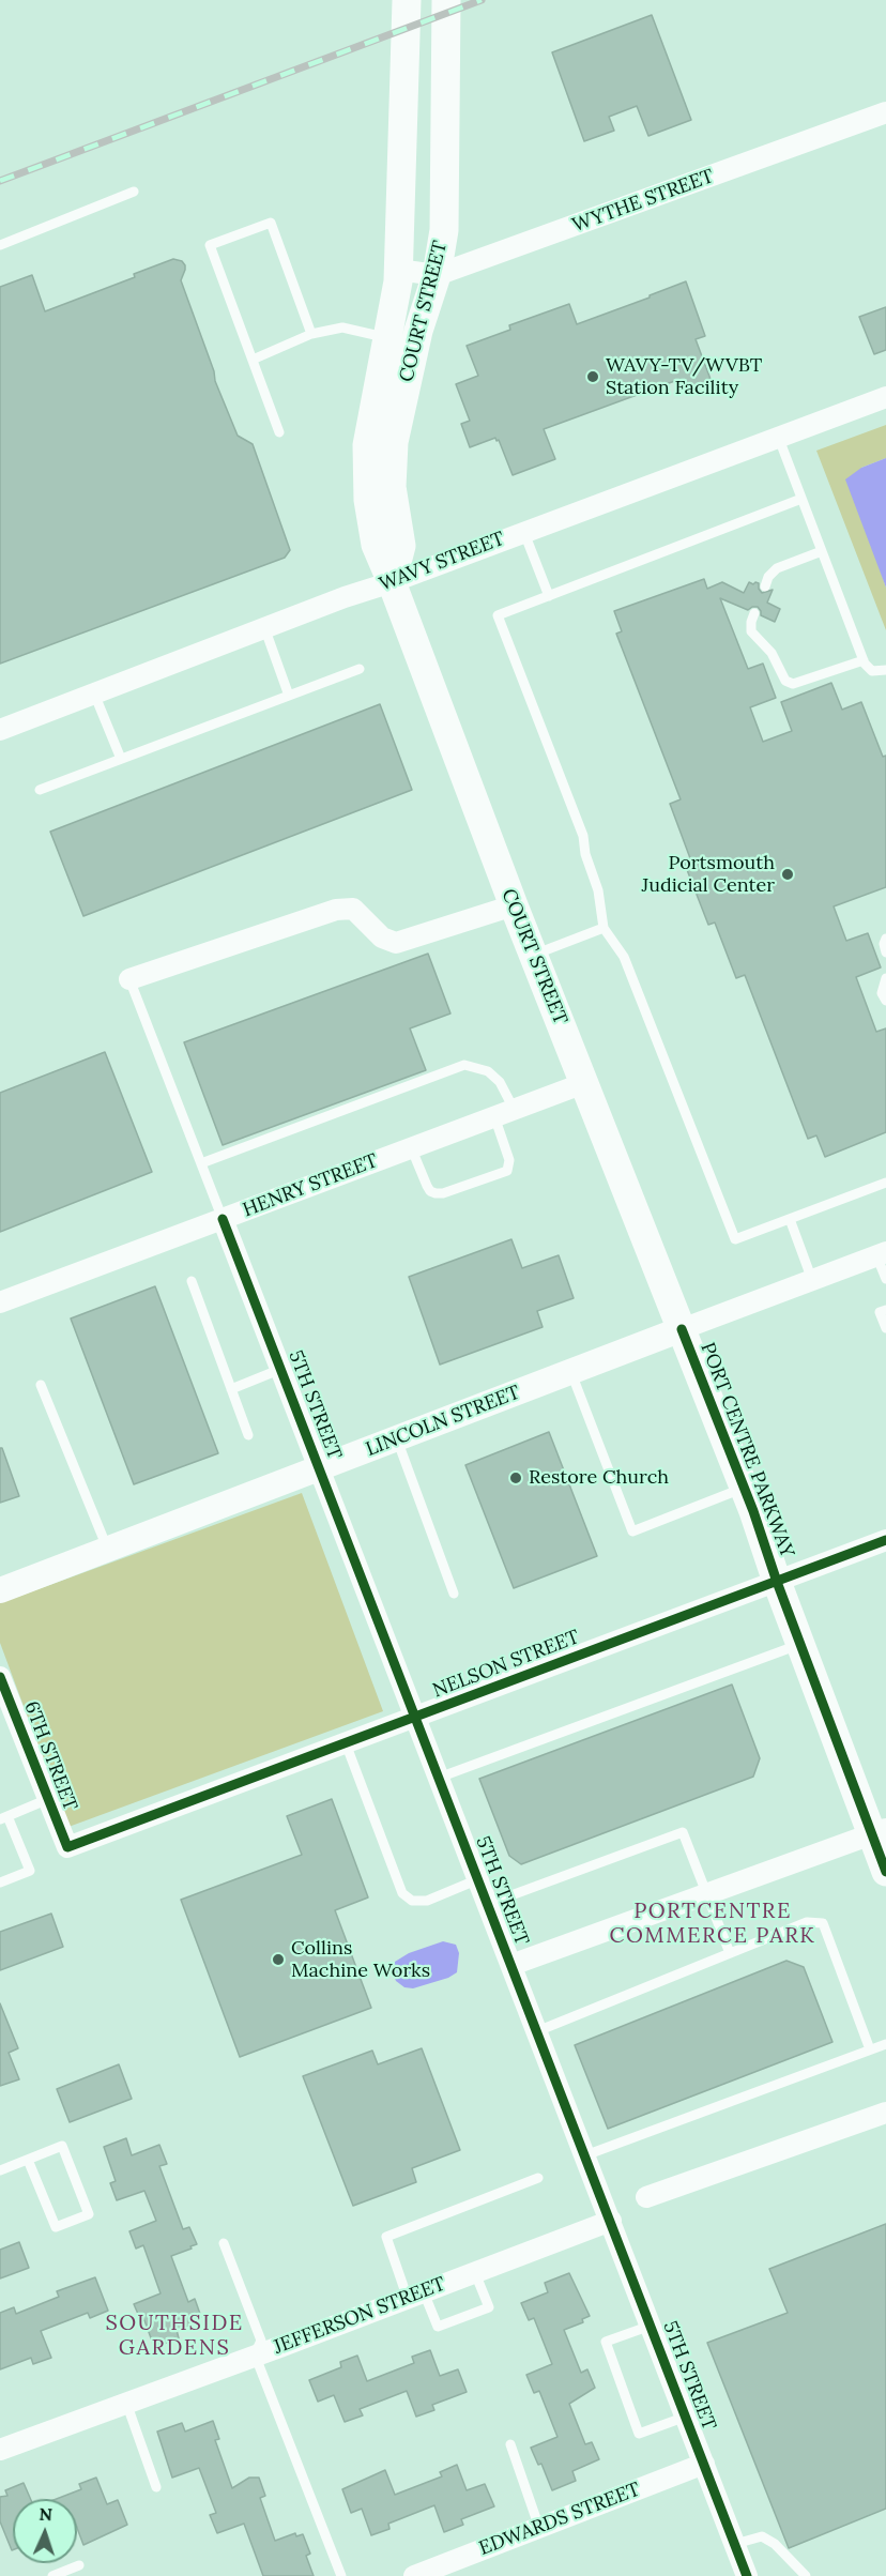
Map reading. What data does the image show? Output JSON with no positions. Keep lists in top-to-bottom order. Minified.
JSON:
{"streets":{"main road":["COURT STREET","PORT CENTRE PARKWAY"],"street":["WYTHE STREET","WAVY STREET","HENRY STREET","5TH STREET","LINCOLN STREET","NELSON STREET","6TH STREET","JEFFERSON STREET","EDWARDS STREET"]},"crossings":[["WYTHE STREET","COURT STREET"],["COURT STREET","WAVY STREET"],["COURT STREET","HENRY STREET"],["COURT STREET","LINCOLN STREET"],["COURT STREET","PORT CENTRE PARKWAY"],["HENRY STREET","5TH STREET"],["5TH STREET","LINCOLN STREET"],["5TH STREET","NELSON STREET"],["5TH STREET","JEFFERSON STREET"],["5TH STREET","EDWARDS STREET"],["LINCOLN STREET","PORT CENTRE PARKWAY"],["PORT CENTRE PARKWAY","NELSON STREET"],["NELSON STREET","6TH STREET"]],"districts":["PORTCENTRE COMMERCE PARK","SOUTHSIDE GARDENS"],"places":["WAVY-TV/WVBT Station Facility","Portsmouth Judicial Center","Restore Church","Collins Machine Works"],"north":"top"}
